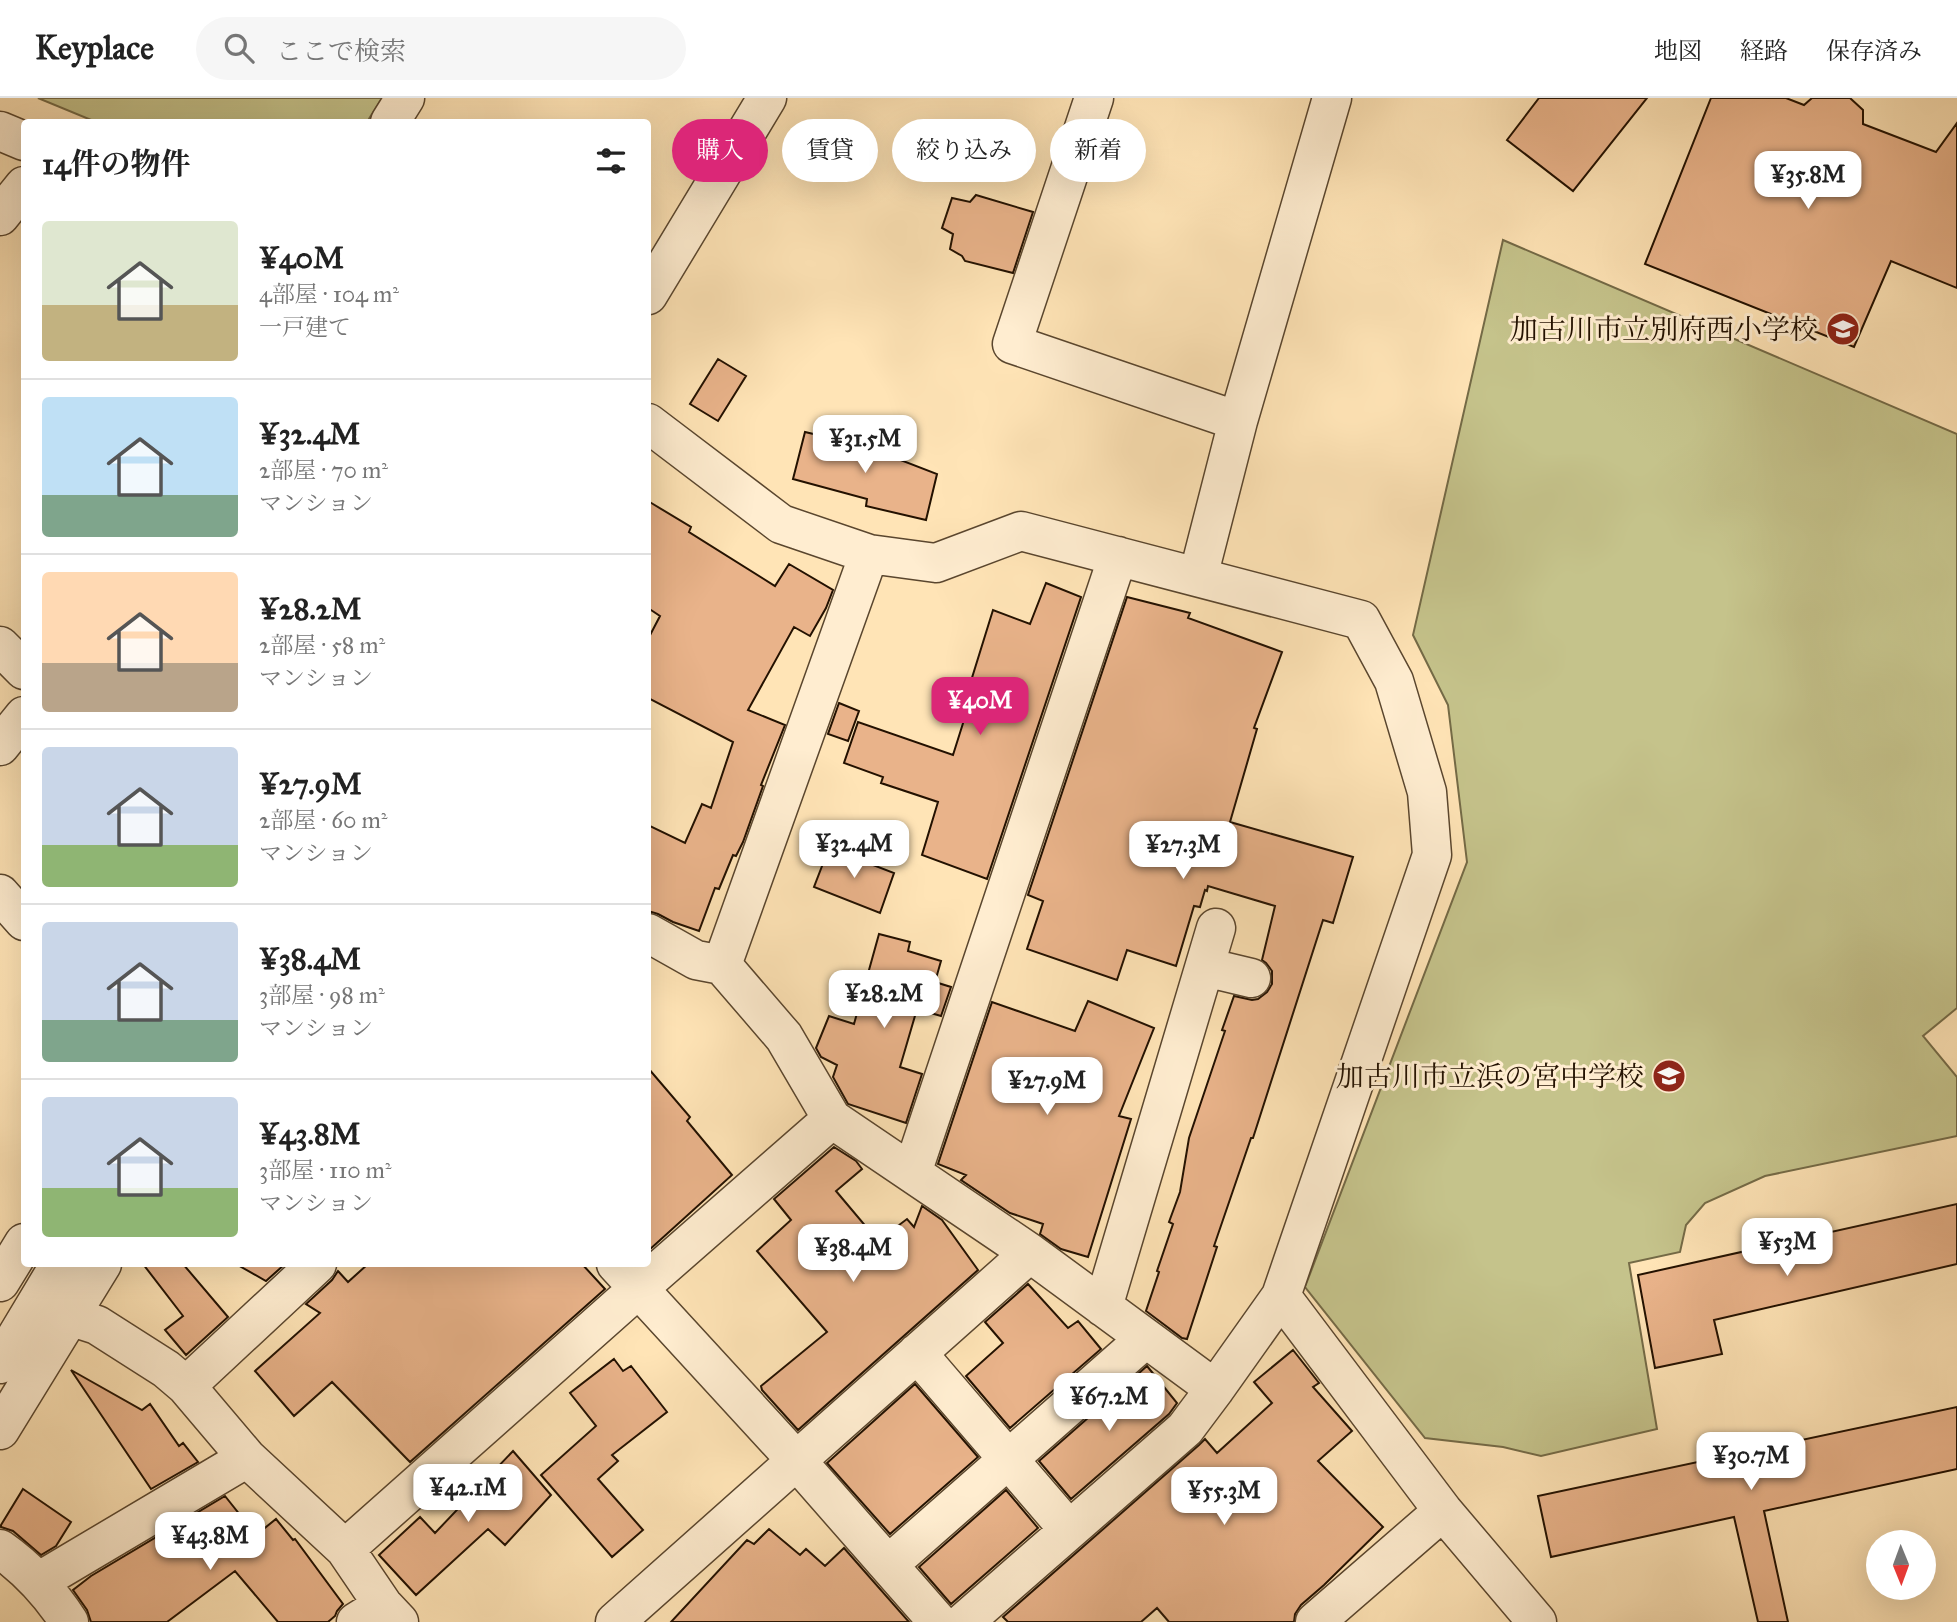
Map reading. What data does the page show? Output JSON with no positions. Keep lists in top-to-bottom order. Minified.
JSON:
{"places":{"school or university":["加古川市立別府西小学校","加古川市立浜の宮中学校"]},"north":"bottom","page":{"header":"Keyplace","search":"ここで検索","nav":["地図","経路","保存済み"],"chip":["購入","賃貸","絞り込み","新着"],"heading":"14件の物件","price":["¥35.8M","¥31.5M","¥40M","¥32.4M","¥27.3M","¥28.2M","¥27.9M","¥53M","¥38.4M","¥67.2M","¥30.7M","¥42.1M","¥55.3M","¥43.8M"],"list":[{"name":"¥40M","note":"4部屋 · 104 m² · 一戸建て"},{"name":"¥32.4M","note":"2部屋 · 70 m² · マンション"},{"name":"¥28.2M","note":"2部屋 · 58 m² · マンション"},{"name":"¥27.9M","note":"2部屋 · 60 m² · マンション"},{"name":"¥38.4M","note":"3部屋 · 98 m² · マンション"},{"name":"¥43.8M","note":"3部屋 · 110 m² · マンション"}]}}
